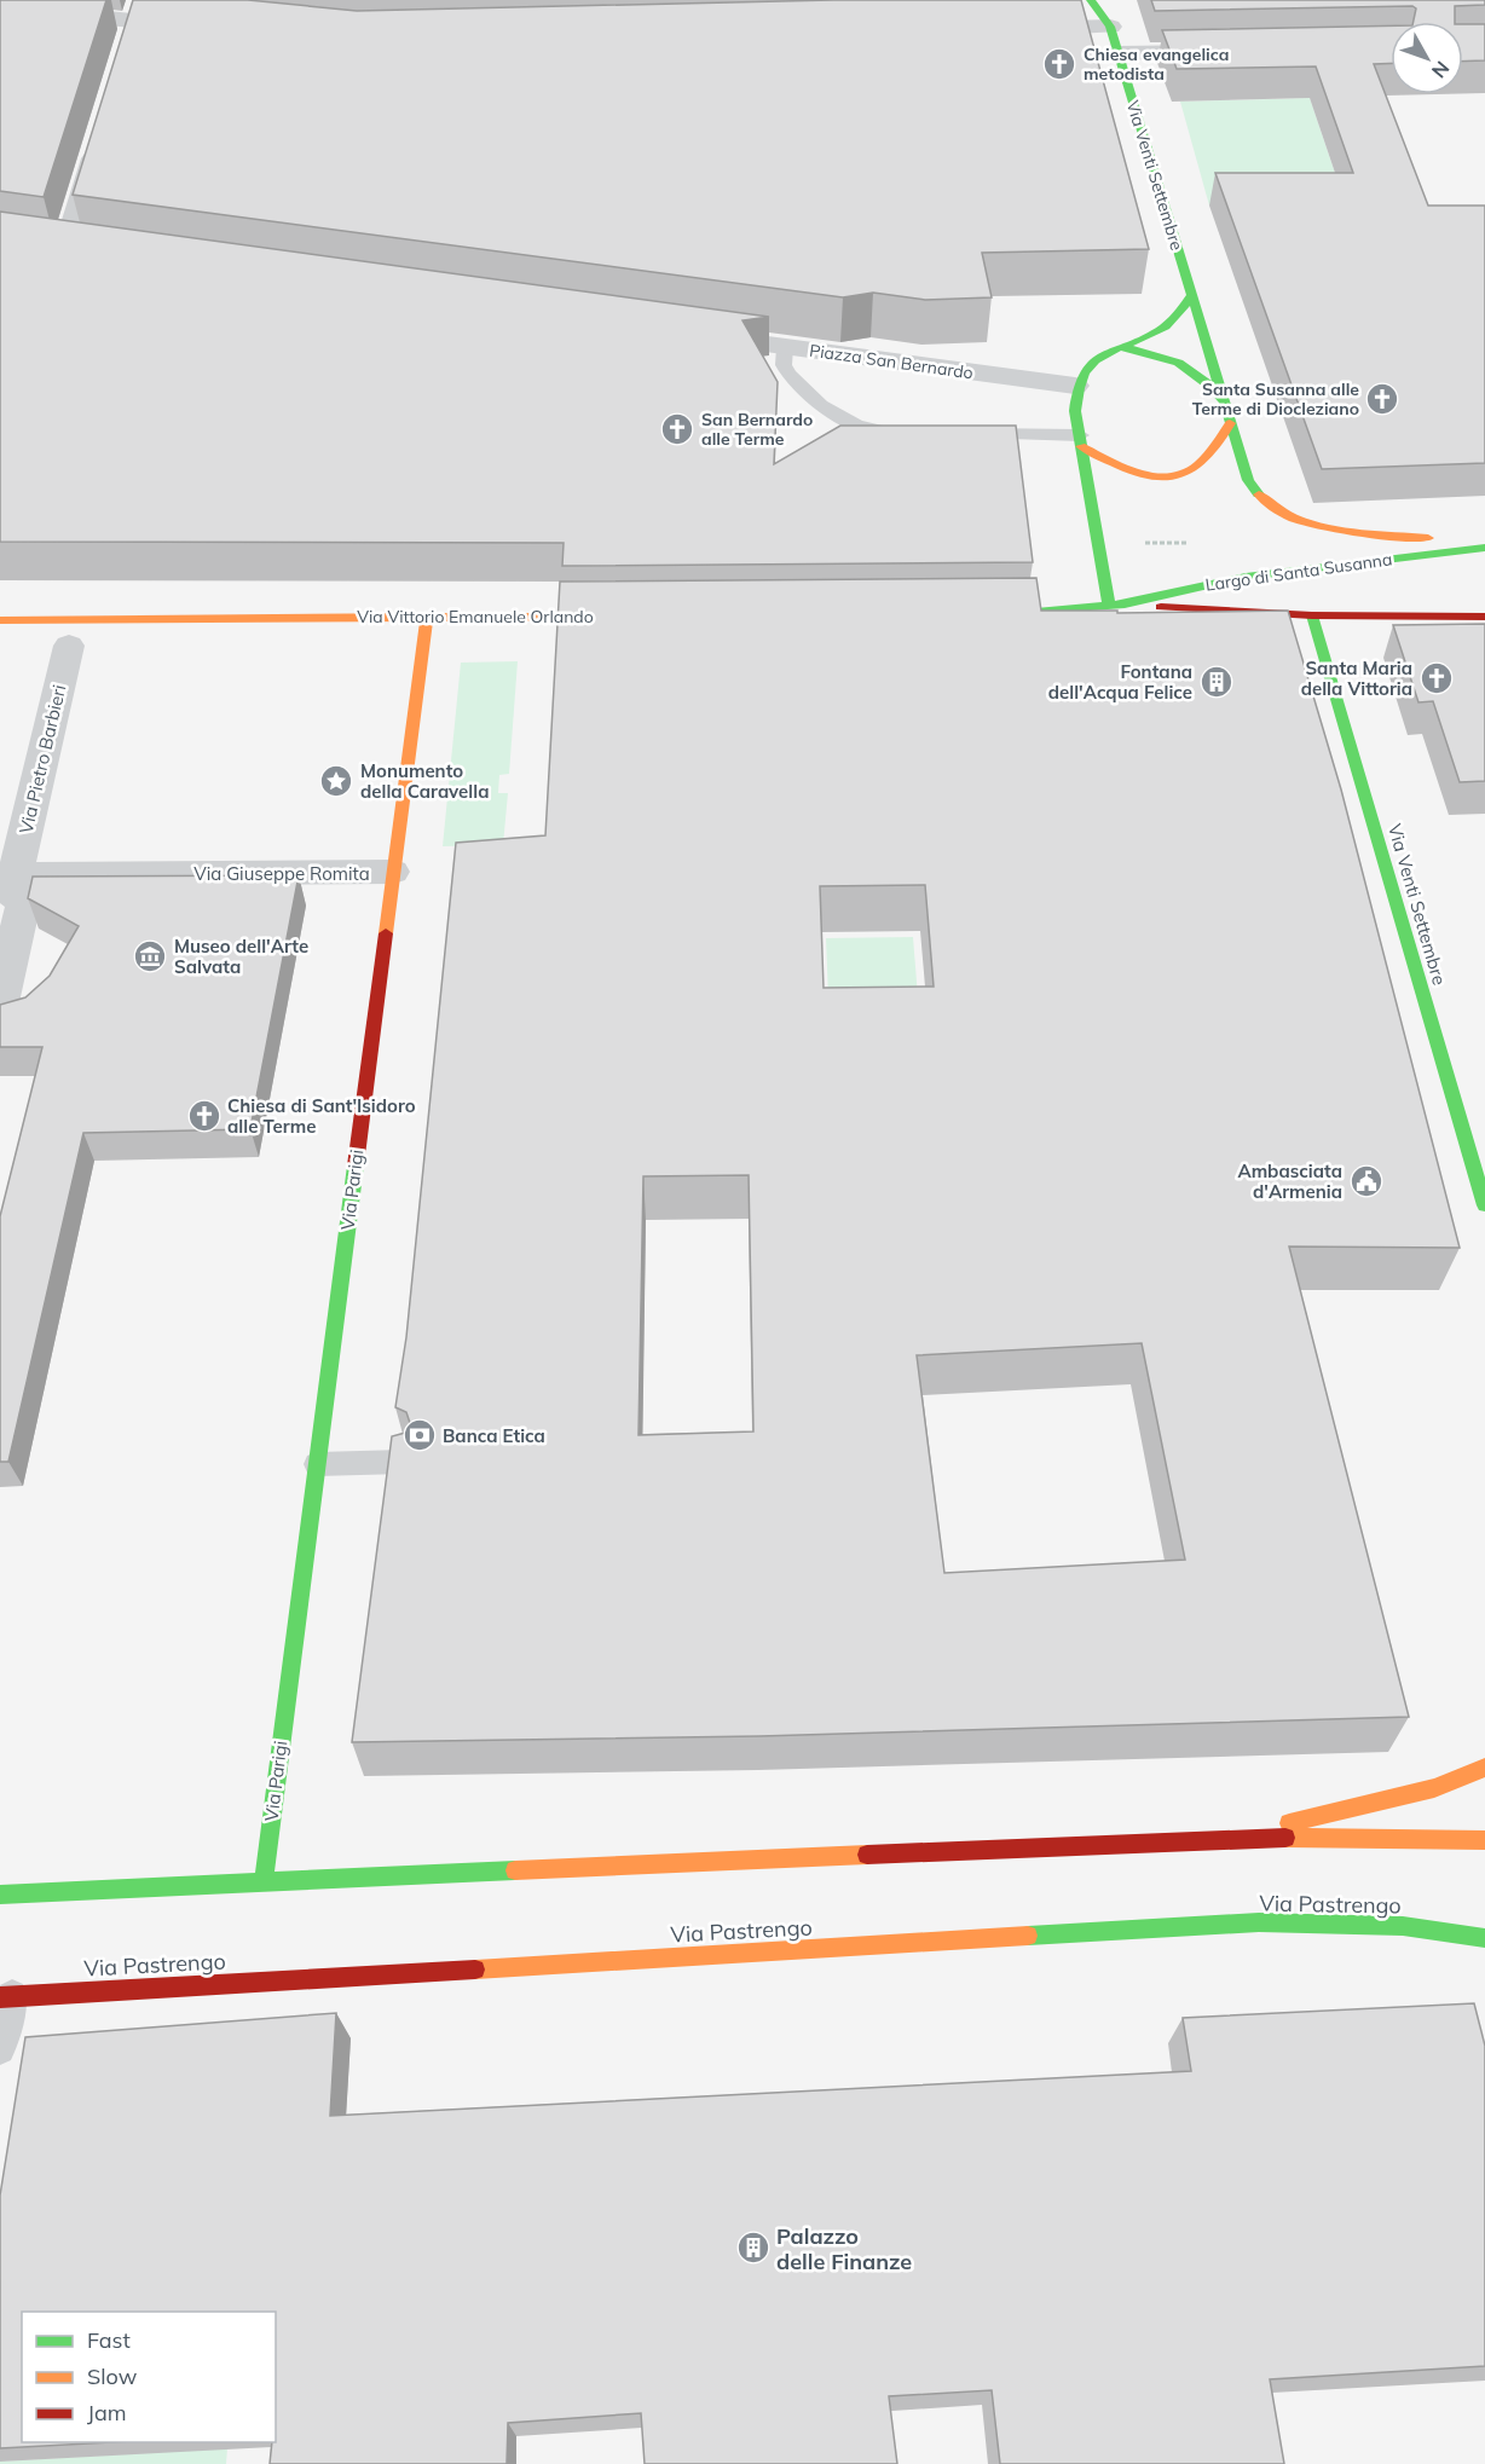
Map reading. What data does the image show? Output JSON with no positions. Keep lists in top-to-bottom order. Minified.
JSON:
{"streets":{"main road":["Via Venti Settembre","Largo di Santa Susanna","Via Vittorio Emanuele Orlando","Via Giuseppe Romita","Via Parigi","Via Pastrengo"],"street":["Piazza San Bernardo","Via Pietro Barbieri"]},"crossings":[["Via Venti Settembre","Largo di Santa Susanna"],["Piazza San Bernardo","Largo di Santa Susanna"],["Via Vittorio Emanuele Orlando","Via Giuseppe Romita"],["Via Pietro Barbieri","Via Giuseppe Romita"],["Via Giuseppe Romita","Via Parigi"]],"places":{"church":["Chiesa evangelica metodista","Santa Susanna alle Terme di Diocleziano","San Bernardo alle Terme","Santa Maria della Vittoria","Chiesa di Sant'Isidoro alle Terme"],"building":["Fontana dell'Acqua Felice","Palazzo delle Finanze"],"place":["Monumento della Caravella"],"museum":["Museo dell'Arte Salvata"],"public building":["Ambasciata d'Armenia"],"bank":["Banca Etica"]},"legend":["Fast","Slow","Jam"],"north":"bottom right"}
